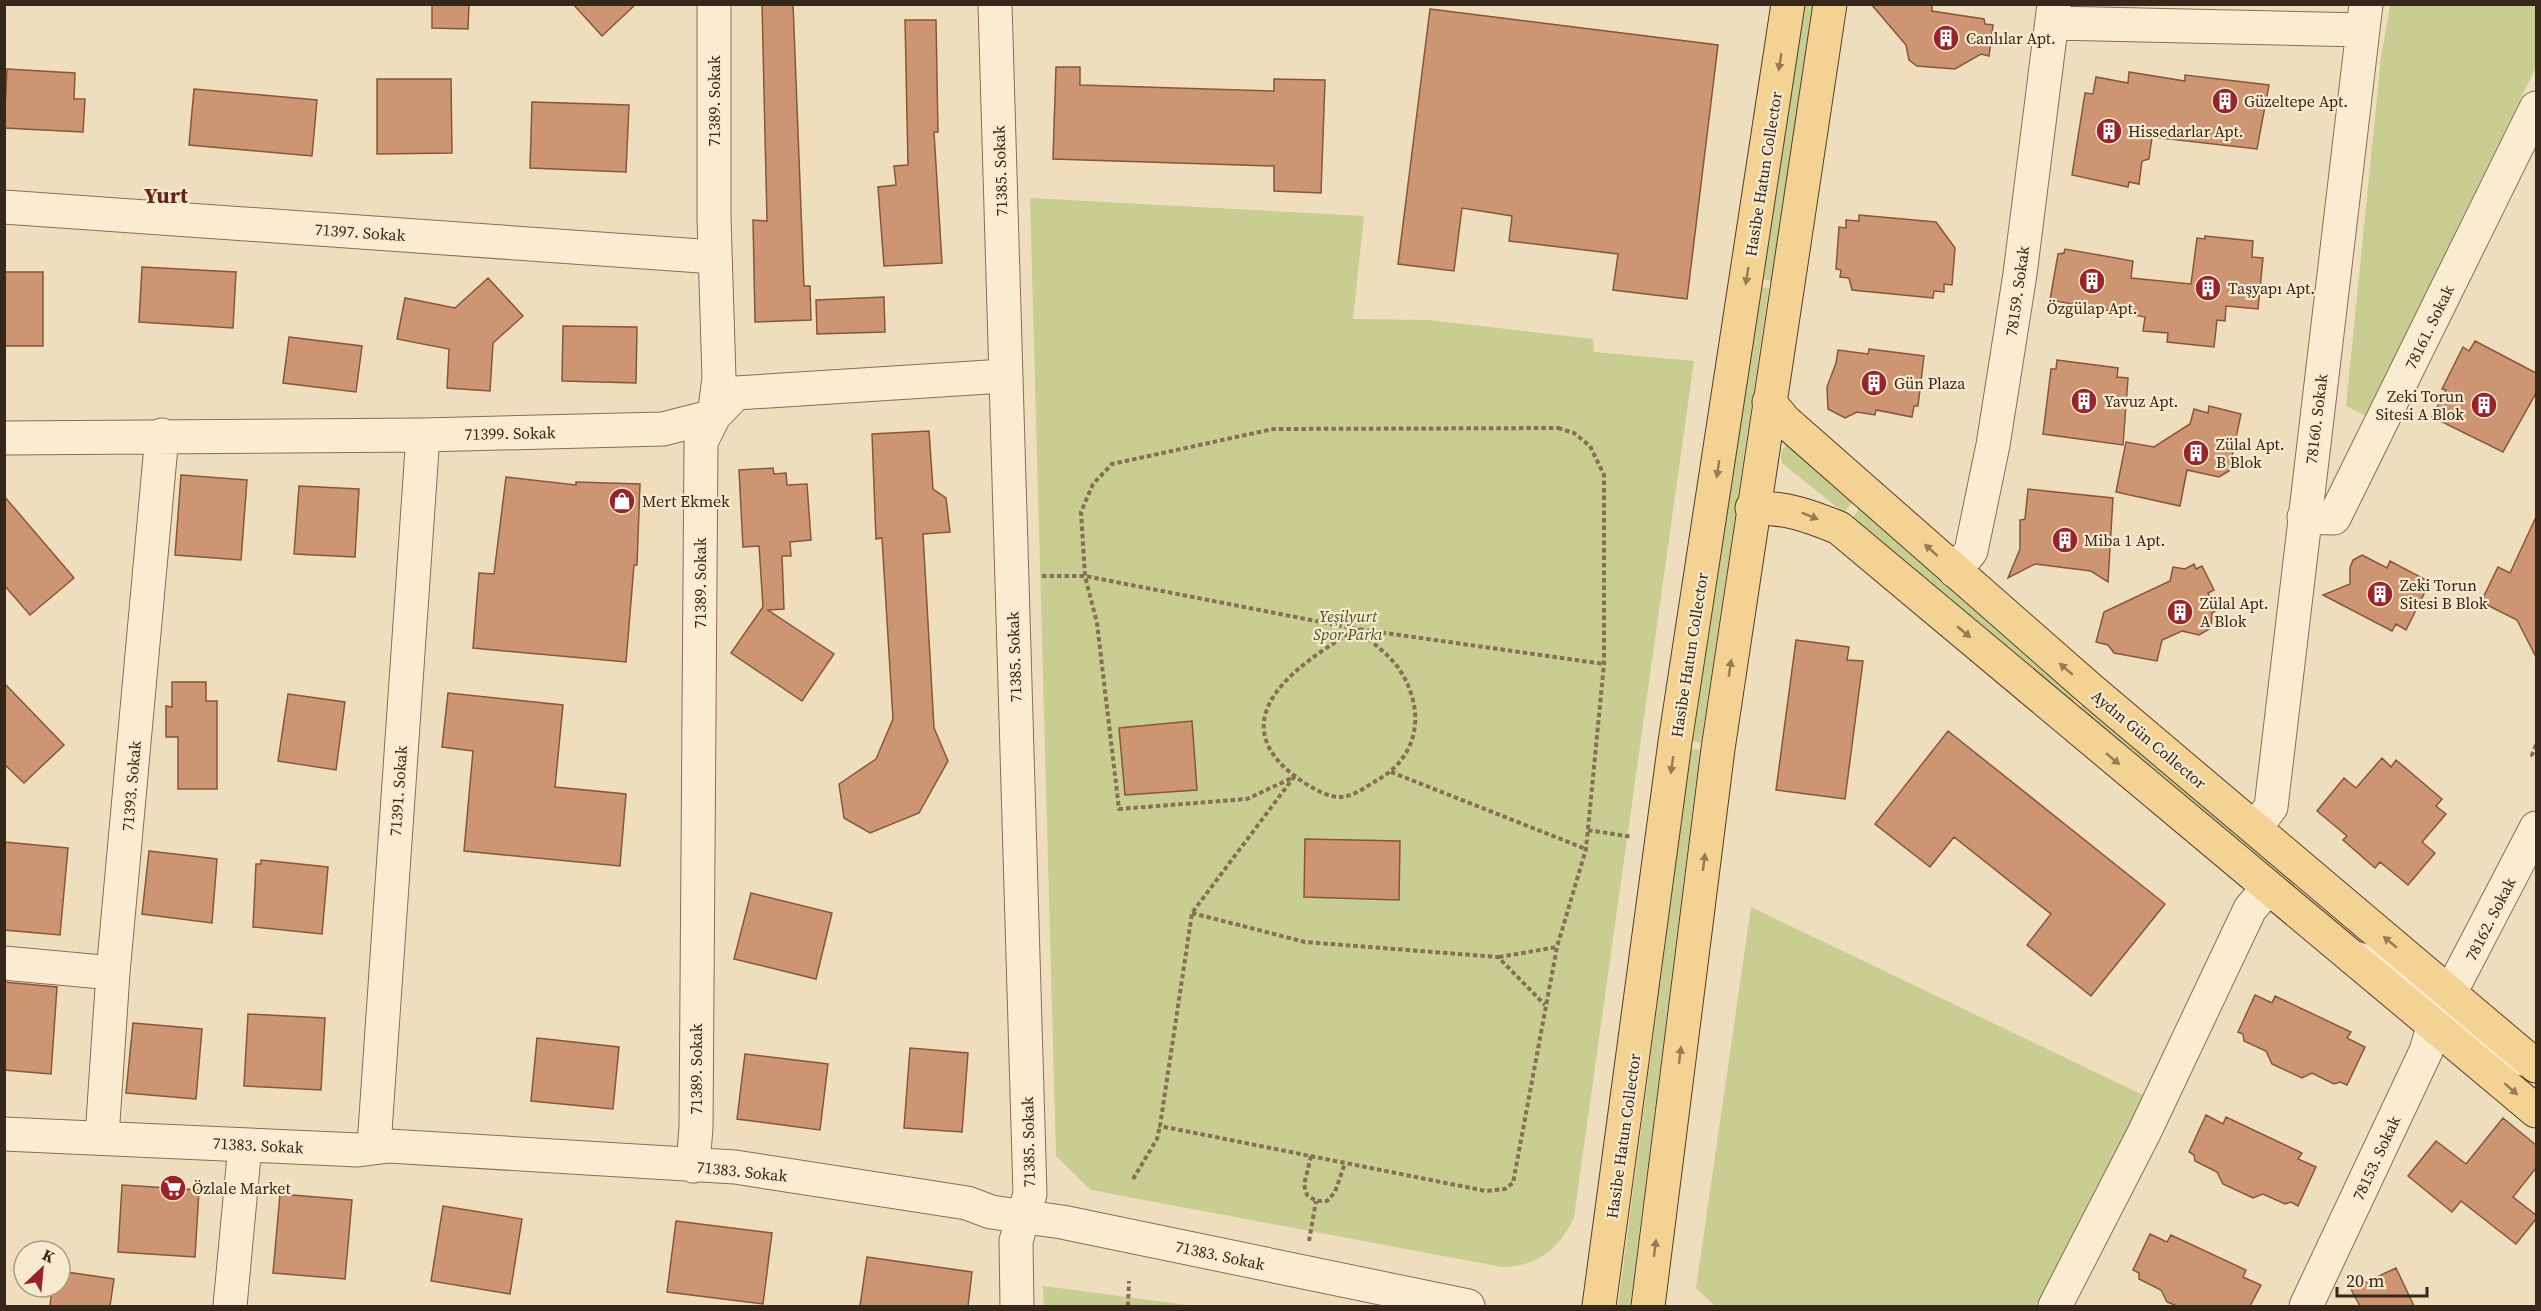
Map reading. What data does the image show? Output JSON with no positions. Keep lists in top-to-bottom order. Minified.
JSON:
{"streets":{"main road":["Hasibe Hatun Collector","Aydın Gün Collector"],"street":["71389. Sokak","71385. Sokak","71397. Sokak","78159. Sokak","78161. Sokak","78160. Sokak","71399. Sokak","71393. Sokak","71391. Sokak","78162. Sokak","71383. Sokak","78153. Sokak"]},"crossings":[["71389. Sokak","71397. Sokak"],["71389. Sokak","71399. Sokak"],["71389. Sokak","71383. Sokak"],["71385. Sokak","71383. Sokak"],["78159. Sokak","Aydın Gün Collector"],["78161. Sokak","78160. Sokak"],["78160. Sokak","Aydın Gün Collector"],["71399. Sokak","71393. Sokak"],["71399. Sokak","71391. Sokak"],["Aydın Gün Collector","78162. Sokak"],["Aydın Gün Collector","78153. Sokak"],["71393. Sokak","71383. Sokak"],["71391. Sokak","71383. Sokak"],["78162. Sokak","78153. Sokak"]],"districts":["Yurt"],"parks":["Yeşilyurt Spor Parkı"],"places":{"building":["Canlılar Apt.","Güzeltepe Apt.","Hissedarlar Apt.","Özgülap Apt.","Taşyapı Apt.","Gün Plaza","Yavuz Apt.","Zeki Torun Sitesi A Blok","Zülal Apt. B Blok","Miba 1 Apt.","Zeki Torun Sitesi B Blok","Zülal Apt. A Blok"],"shop":["Mert Ekmek"],"supermarket":["Özlale Market"]},"scale_bar":"20 m","north":"top right"}
